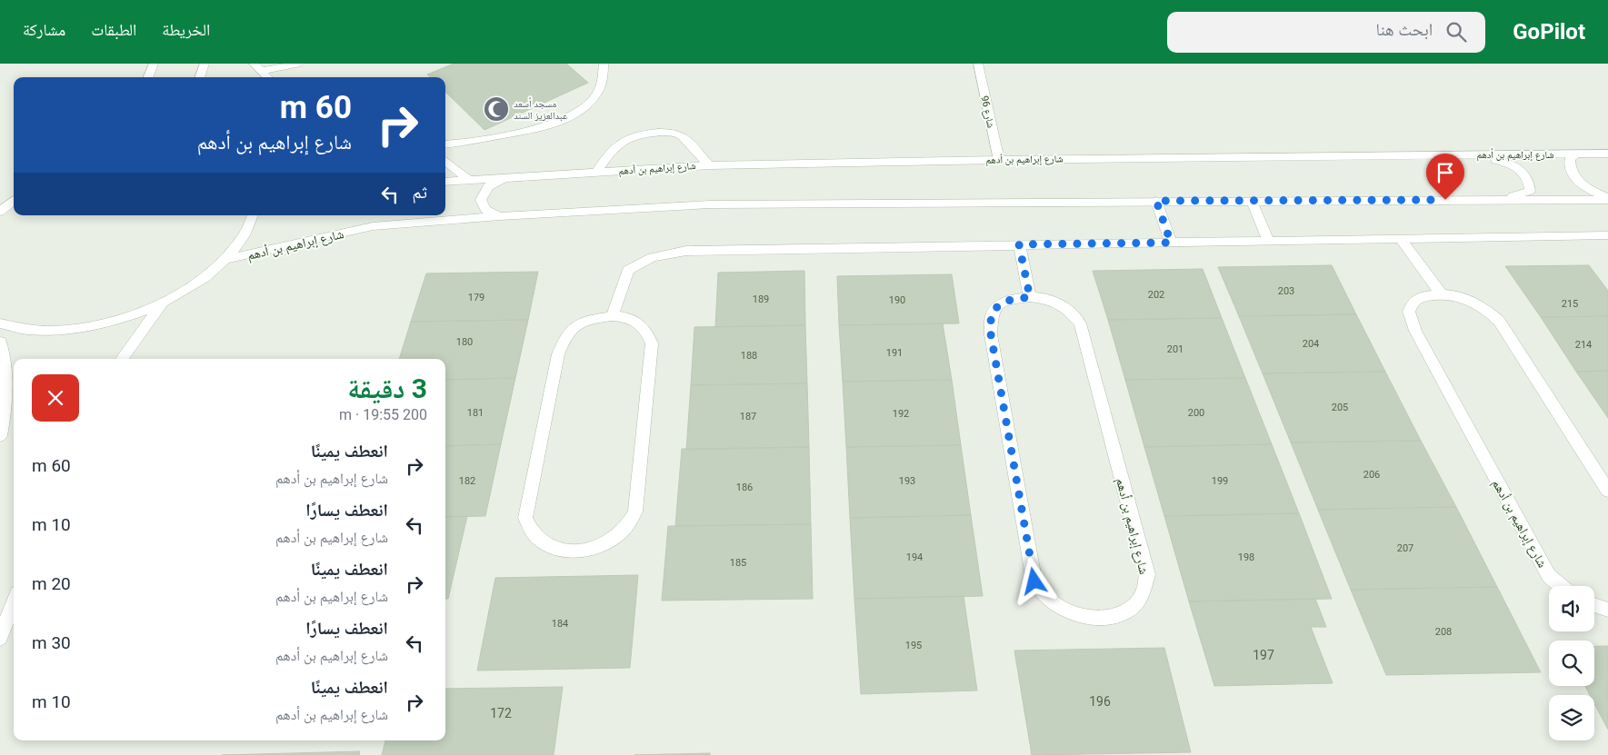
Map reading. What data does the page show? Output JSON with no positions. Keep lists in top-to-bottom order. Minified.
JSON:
{"streets":{"street":["شارع 96","شارع إبراهيم بن أدهم"]},"crossings":[["شارع 96","شارع إبراهيم بن أدهم"]],"places":{"mosque":["مسجد أسعد عبدالعزيز السند"]},"house_numbers":["203","202","179","189","190","215","180","204","214","201","191","188","205","181","200","192","187","206","182","193","199","186","207","194","198","185","184","208","195","197","196","172"],"page":{"header":"GoPilot","search":"ابحث هنا","nav":["الخريطة","الطبقات","مشاركة"],"turn":["60 m","شارع إبراهيم بن أدهم"],"then":"ثم","heading":["3 دقيقة","200 m · 19:55"],"list":[{"name":"انعطف يمينًا","note":"شارع إبراهيم بن أدهم","value":"60 m"},{"name":"انعطف يسارًا","note":"شارع إبراهيم بن أدهم","value":"10 m"},{"name":"انعطف يمينًا","note":"شارع إبراهيم بن أدهم","value":"20 m"},{"name":"انعطف يسارًا","note":"شارع إبراهيم بن أدهم","value":"30 m"},{"name":"انعطف يمينًا","note":"شارع إبراهيم بن أدهم","value":"10 m"}]}}
